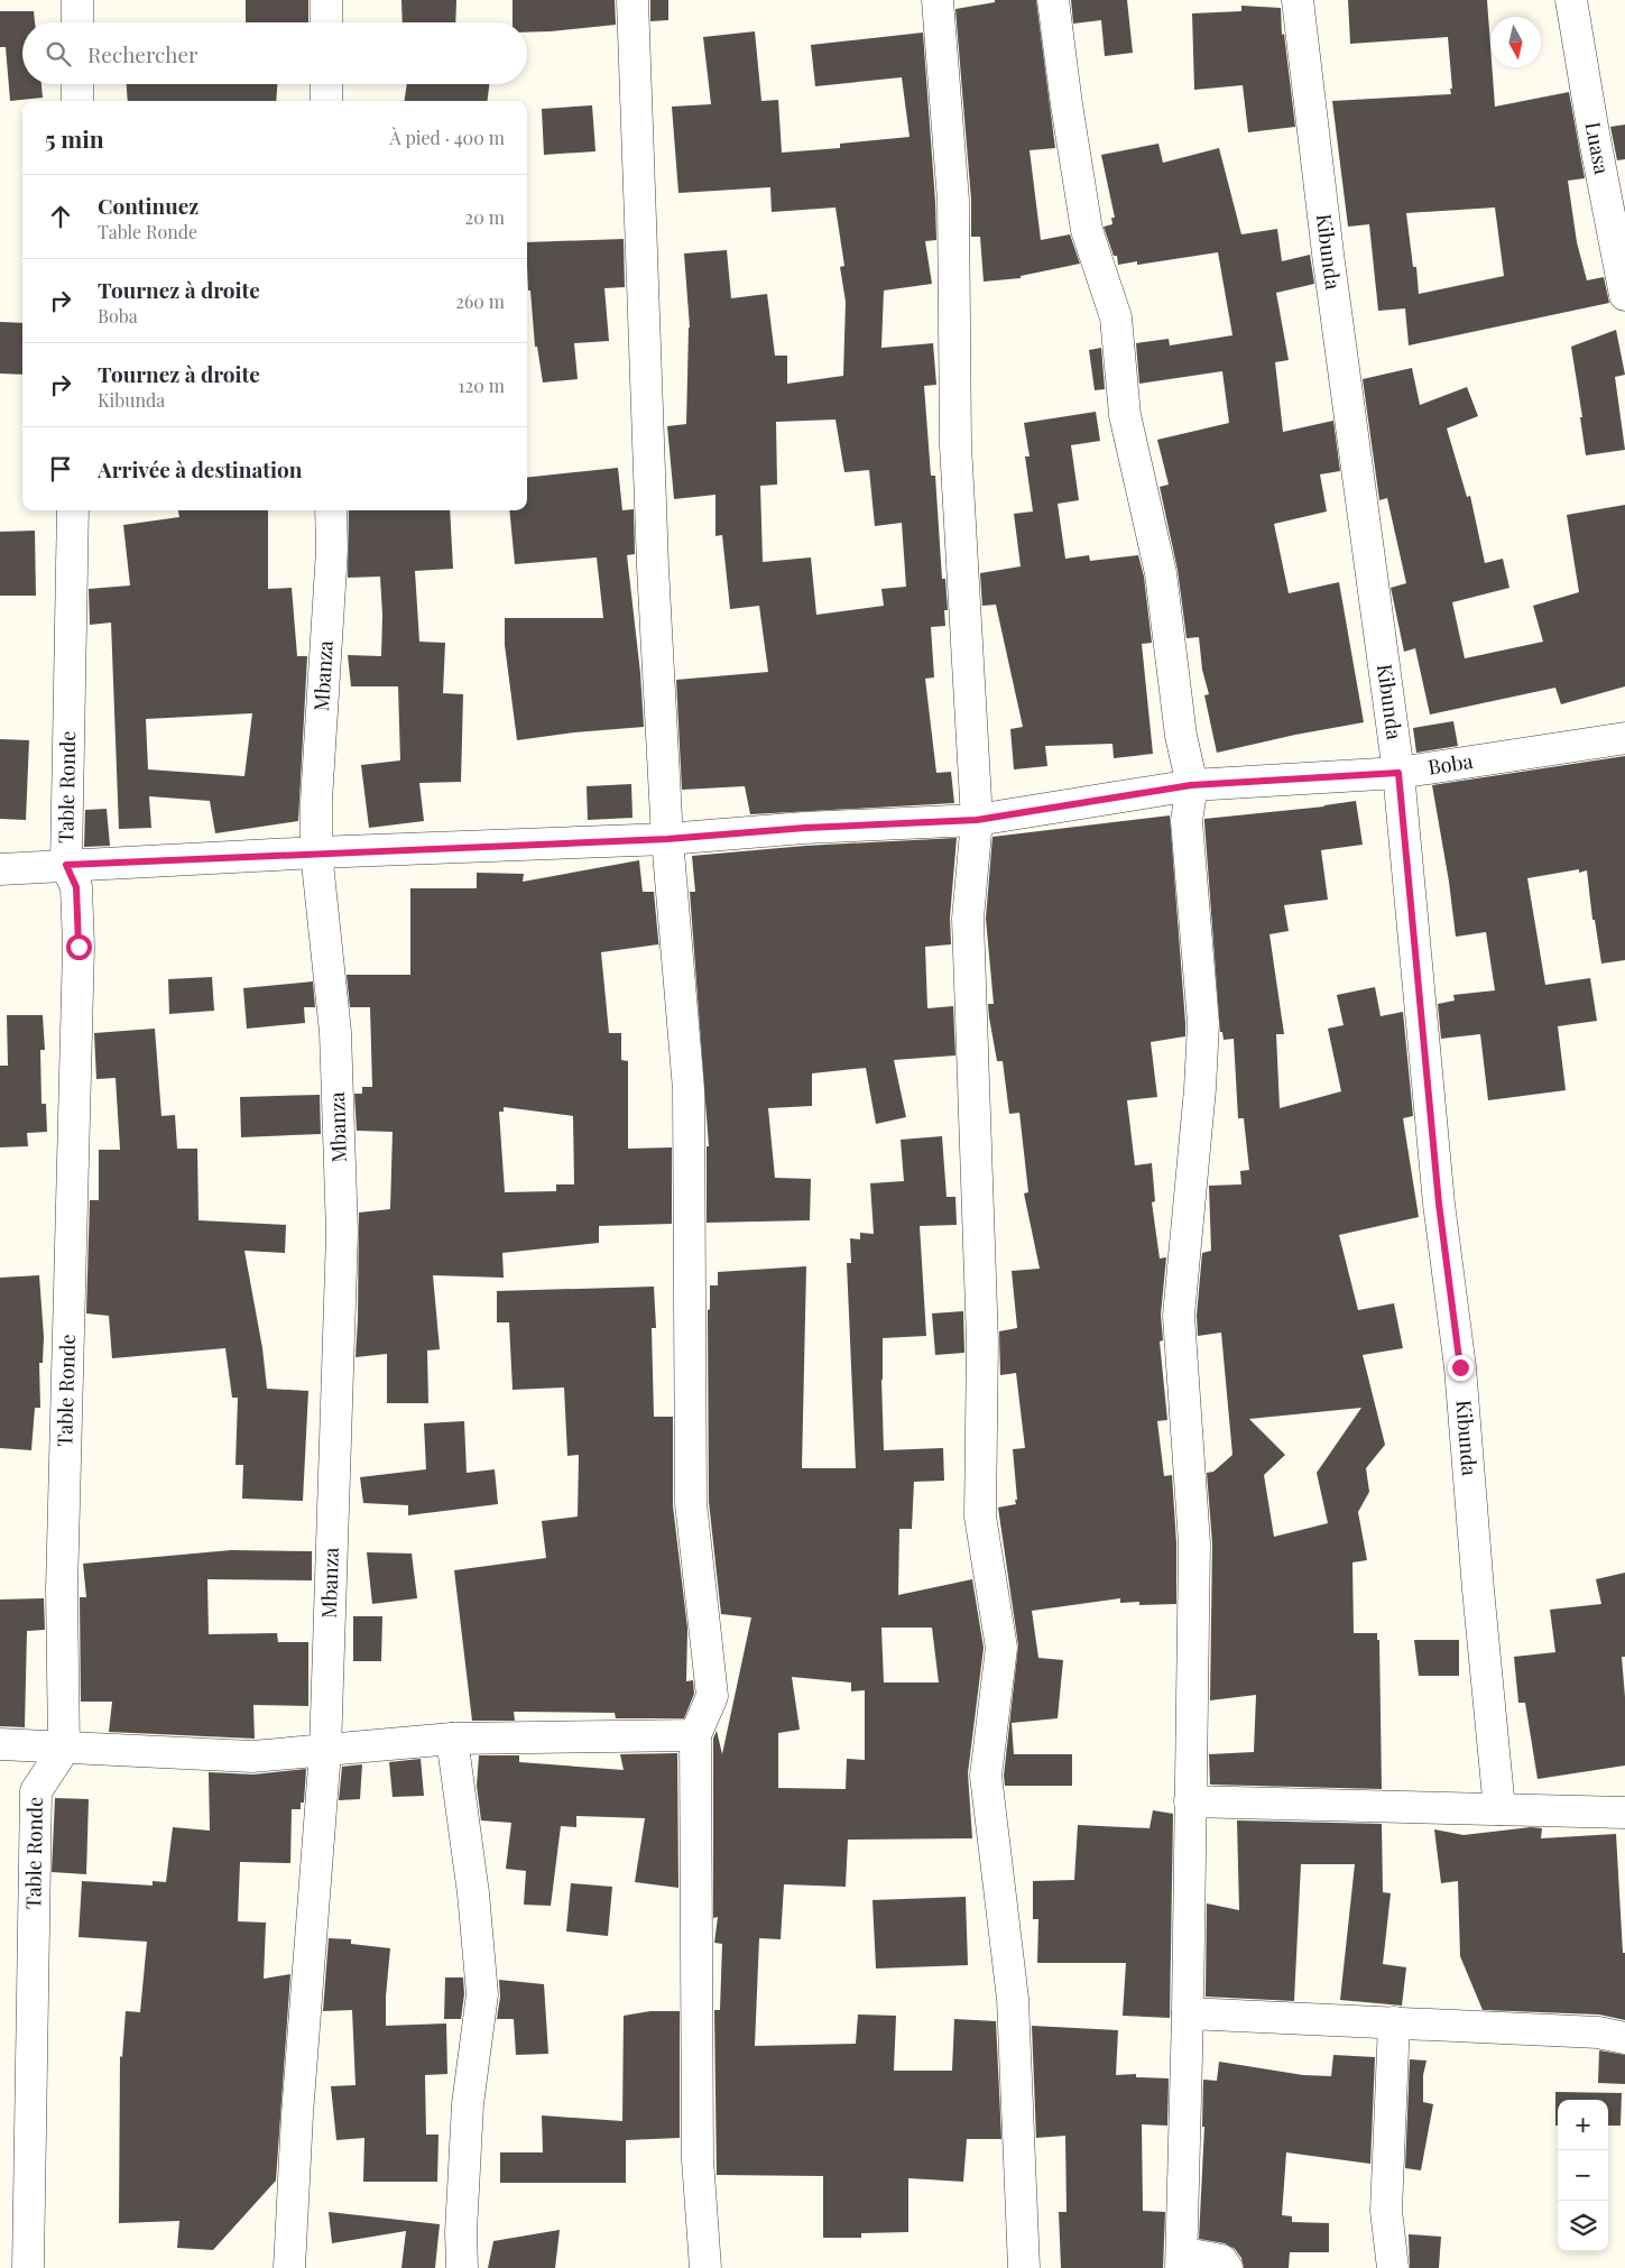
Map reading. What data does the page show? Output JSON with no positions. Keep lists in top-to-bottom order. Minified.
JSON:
{"streets":{"street":["Luasa","Kibunda","Mbanza","Boba","Table Ronde"]},"crossings":[["Kibunda","Boba"],["Mbanza","Boba"],["Boba","Table Ronde"]],"north":"bottom","page":{"search":"Rechercher","heading":["5 min","À pied · 400 m"],"list":[["Continuez","Table Ronde","20 m"],["Tournez à droite","Boba","260 m"],["Tournez à droite","Kibunda","120 m"],"Arrivée à destination"],"map_buttons":["+","−"]}}
